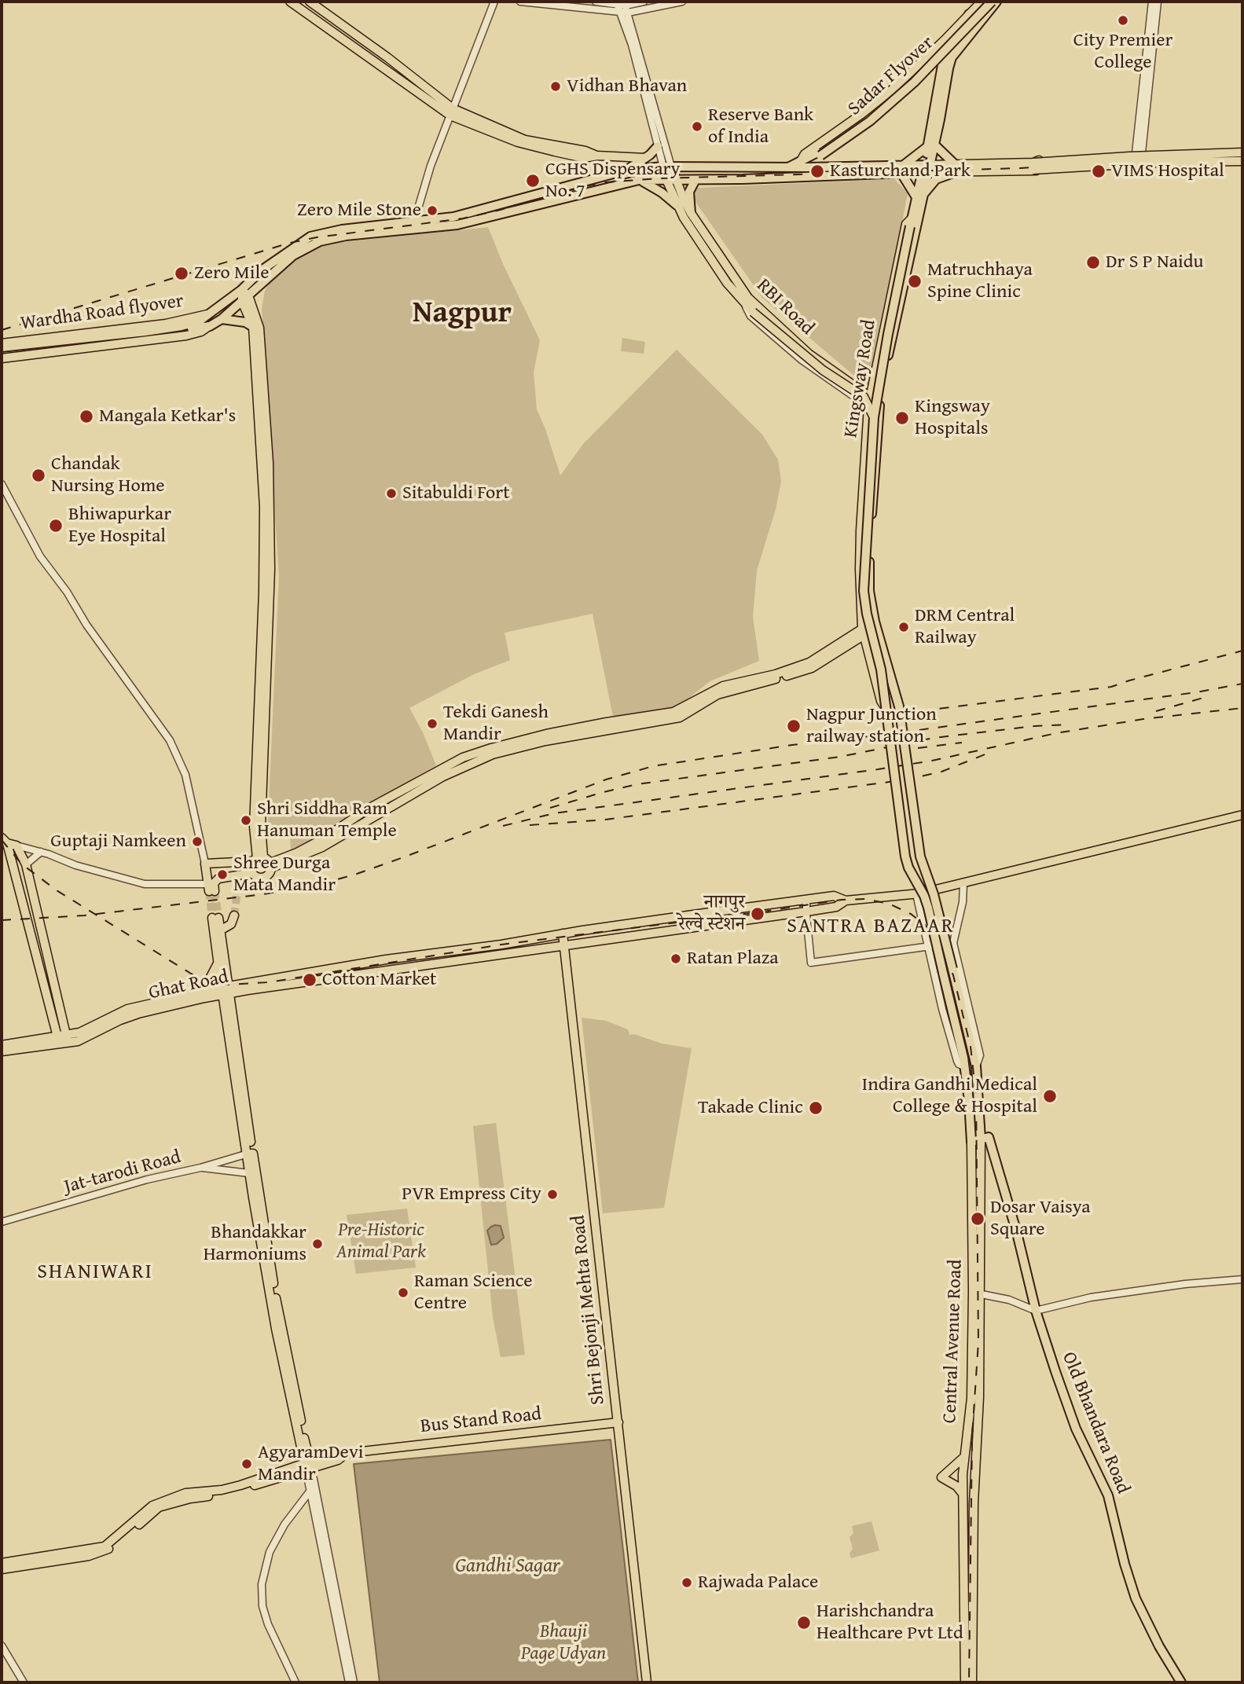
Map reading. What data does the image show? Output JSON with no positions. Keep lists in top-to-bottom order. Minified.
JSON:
{"streets":{"highway":["Sadar Flyover","Wardha Road flyover","Kingsway Road","Central Avenue Road","Old Bhandara Road"],"main road":["RBI Road","Ghat Road","Shri Bejonji Mehta Road","Bus Stand Road"],"street":["Jat-tarodi Road"]},"crossings":[["RBI Road","Kingsway Road"],["RBI Road","Central Avenue Road"],["RBI Road","Old Bhandara Road"],["Kingsway Road","Central Avenue Road"],["Ghat Road","Shri Bejonji Mehta Road"],["Shri Bejonji Mehta Road","Bus Stand Road"],["Central Avenue Road","Old Bhandara Road"]],"districts":["Nagpur","SANTRA BAZAAR","SHANIWARI"],"water":["Gandhi Sagar"],"parks":["Pre-Historic Animal Park","Bhauji Page Udyan"],"places":["City Premier College","Vidhan Bhavan","Reserve Bank of India","Kasturchand Park","VIMS Hospital","CGHS Dispensary No. 7","Zero Mile Stone","Dr S P Naidu","Zero Mile","Matruchhaya Spine Clinic","Mangala Ketkar's","Kingsway Hospitals","Chandak Nursing Home","Sitabuldi Fort","Bhiwapurkar Eye Hospital","DRM Central Railway","Tekdi Ganesh Mandir","Nagpur Junction railway station","Shri Siddha Ram Hanuman Temple","Guptaji Namkeen","Shree Durga Mata Mandir","नागपुर रेल्वे स्टेशन","Ratan Plaza","Cotton Market","Indira Gandhi Medical College & Hospital","Takade Clinic","PVR Empress City","Dosar Vaisya Square","Bhandakkar Harmoniums","Raman Science Centre","AgyaramDevi Mandir","Rajwada Palace","Harishchandra Healthcare Pvt Ltd"]}
